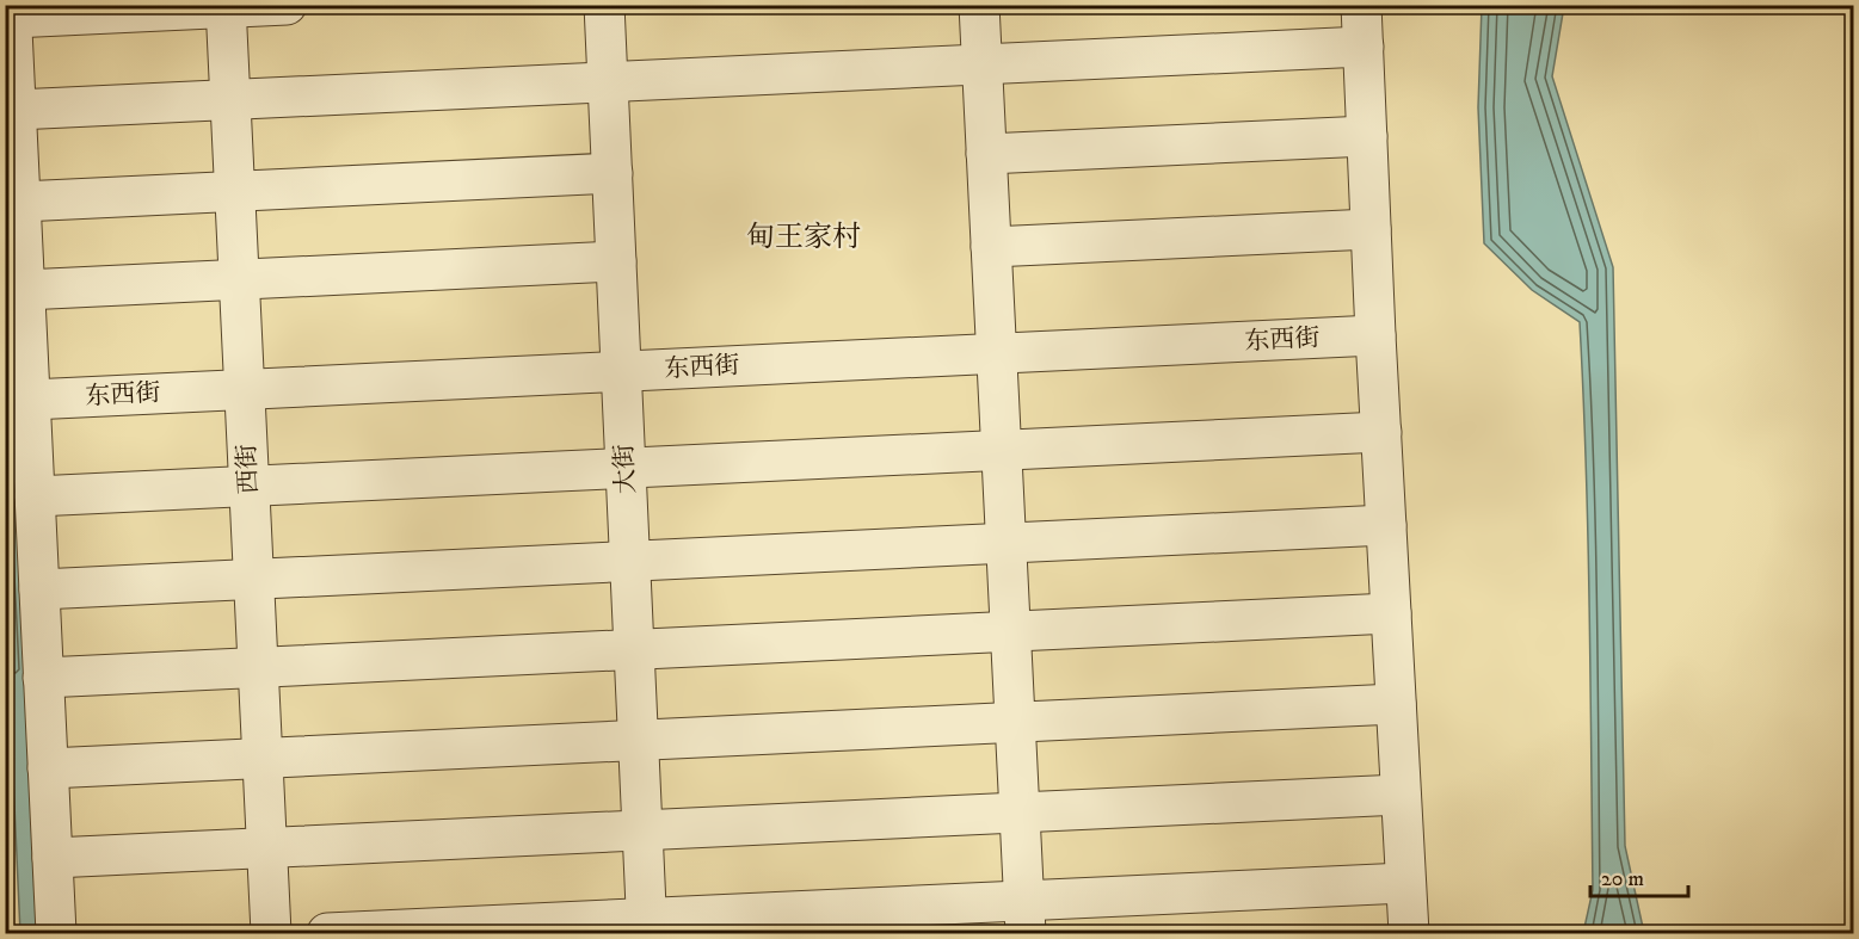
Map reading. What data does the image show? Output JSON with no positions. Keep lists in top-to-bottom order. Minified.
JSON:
{"streets":{"street":["东西街","西街","大街"]},"crossings":[["东西街","西街"],["东西街","大街"]],"districts":["甸王家村"],"scale_bar":"20 m"}
